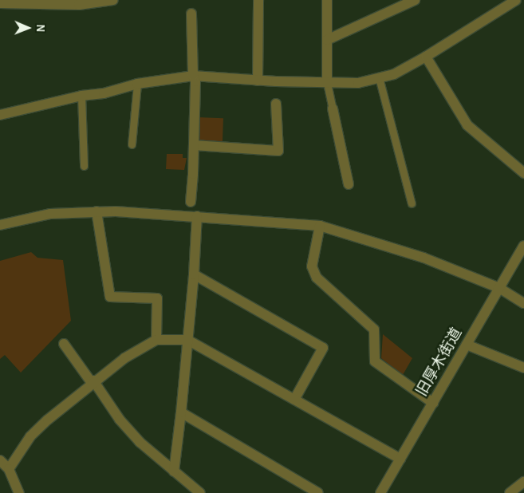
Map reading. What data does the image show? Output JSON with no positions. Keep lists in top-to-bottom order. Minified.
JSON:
{"streets":{"street":["旧厚木街道"]},"north":"right"}
